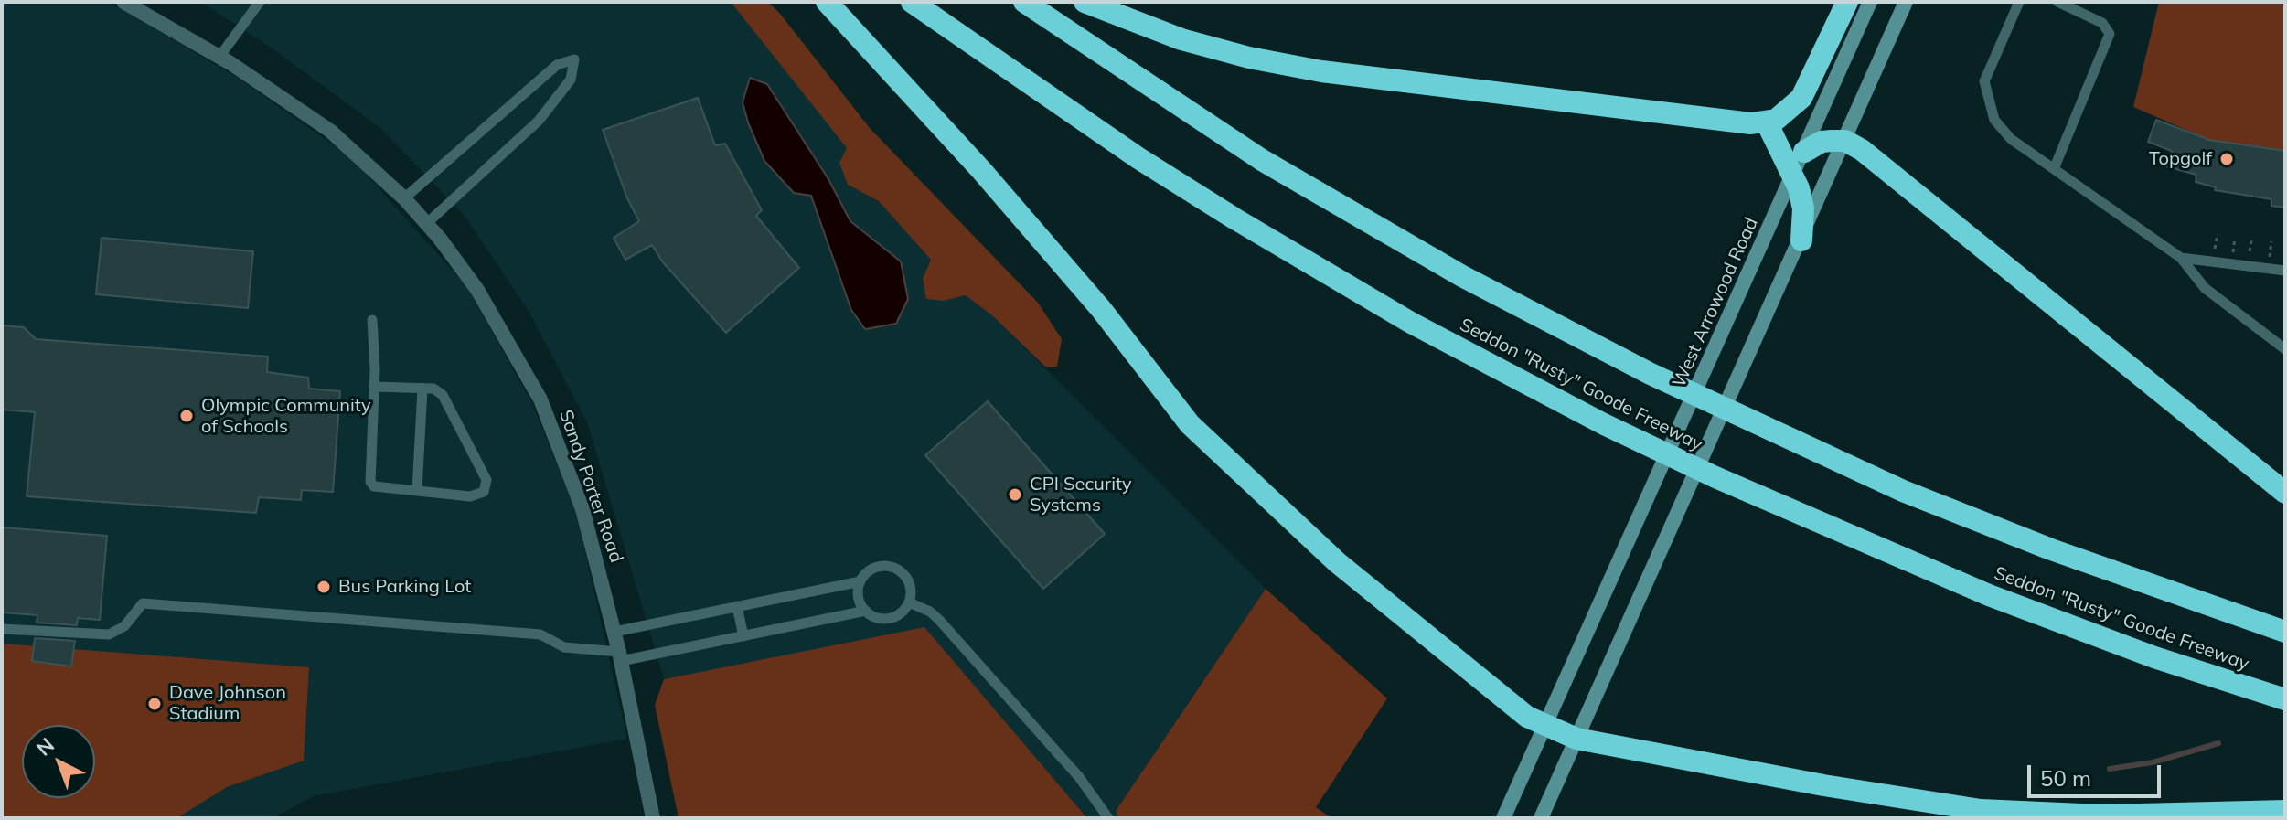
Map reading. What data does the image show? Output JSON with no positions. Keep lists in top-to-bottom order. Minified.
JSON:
{"streets":{"highway":["Seddon \"Rusty\" Goode Freeway"],"main road":["West Arrowood Road"],"street":["Sandy Porter Road"]},"places":["Topgolf","Olympic Community of Schools","CPI Security Systems","Bus Parking Lot","Dave Johnson Stadium"],"scale_bar":"50 m","north":"top left"}
